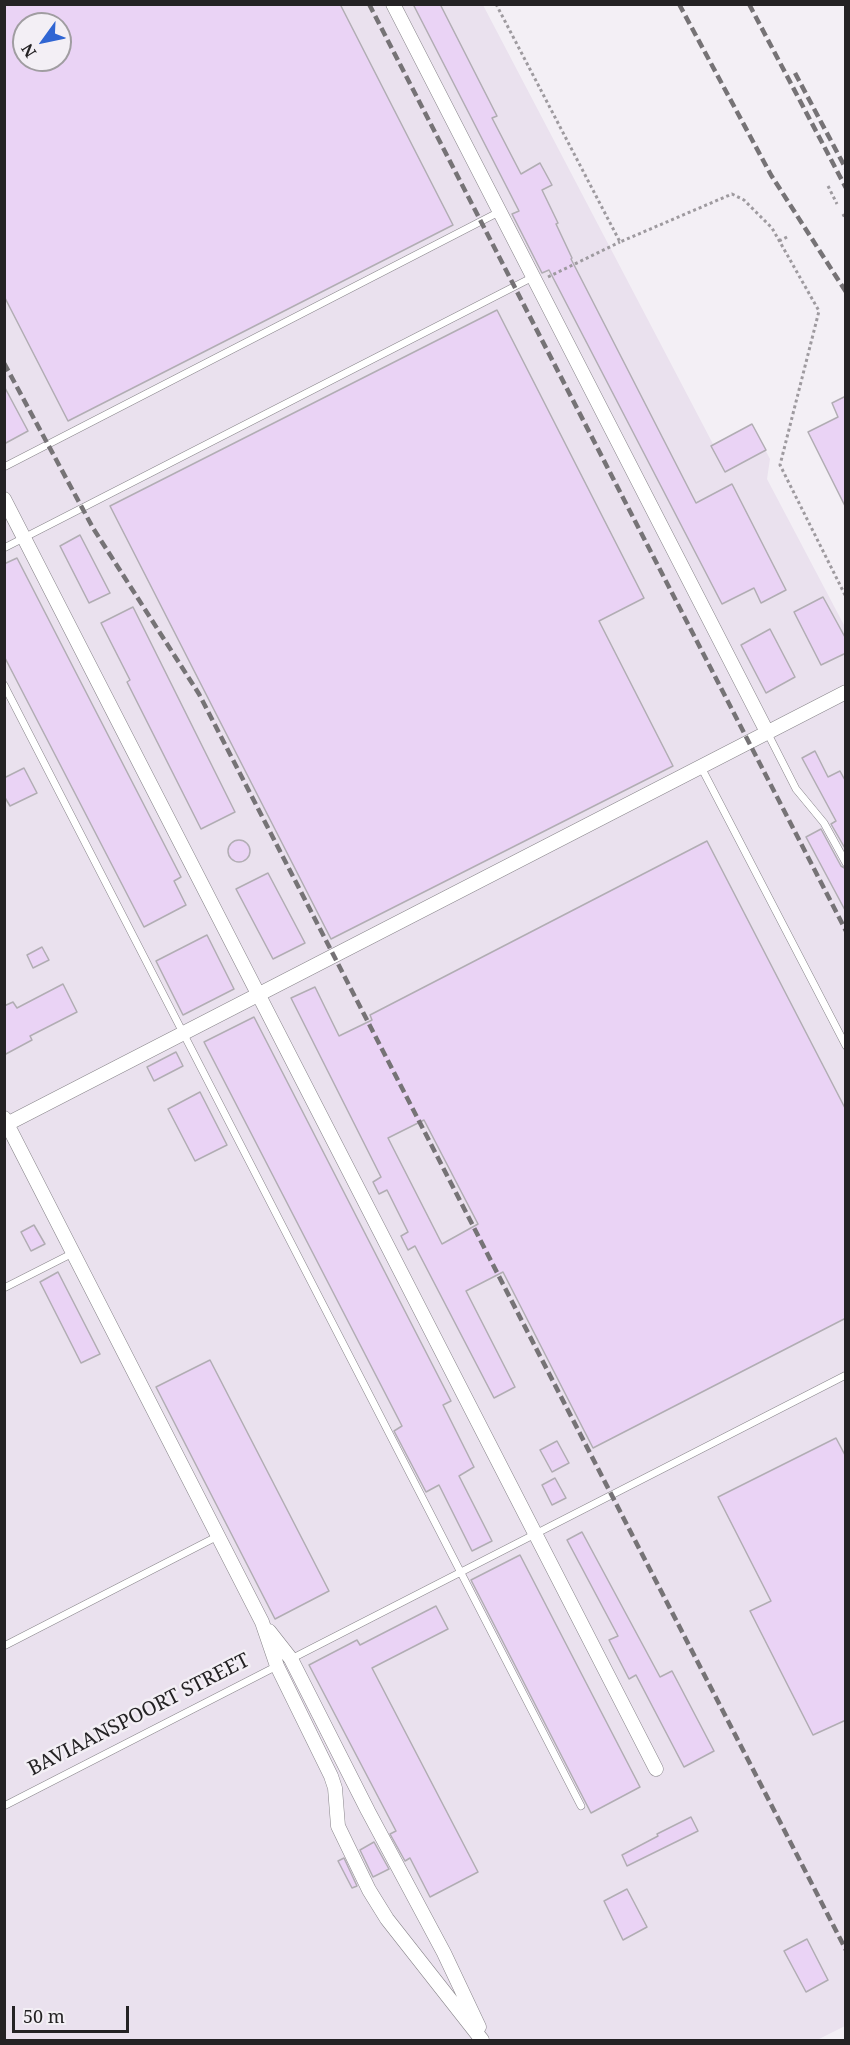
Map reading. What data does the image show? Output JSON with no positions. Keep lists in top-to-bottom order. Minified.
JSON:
{"streets":{"street":["BAVIAANSPOORT STREET"]},"scale_bar":"50 m","north":"bottom left"}
